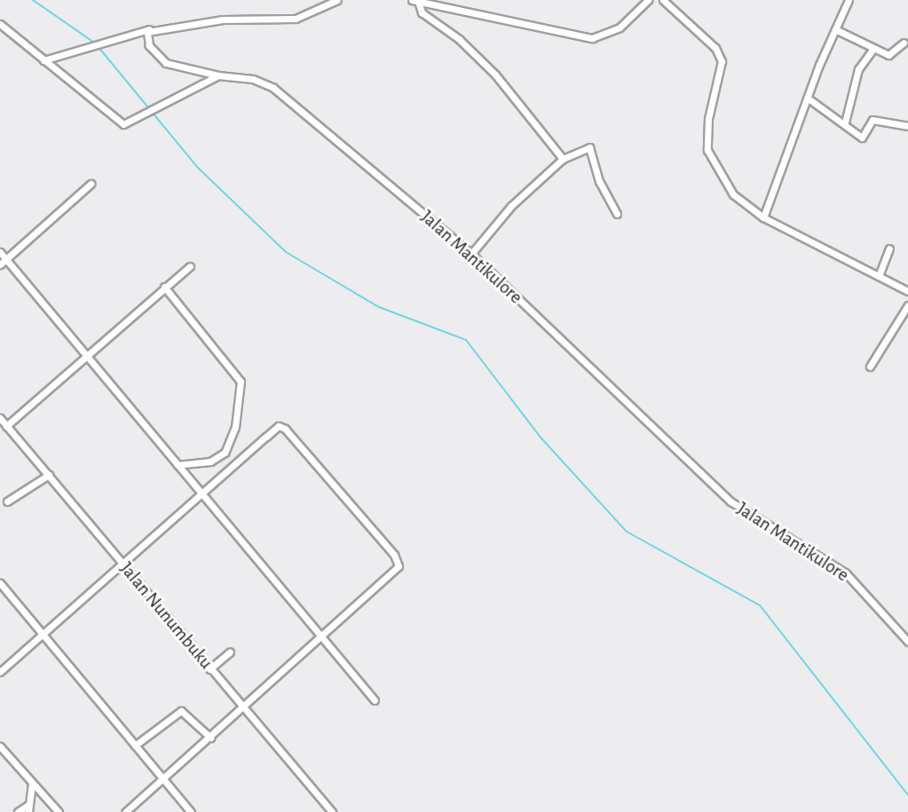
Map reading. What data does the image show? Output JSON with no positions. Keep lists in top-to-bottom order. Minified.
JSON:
{"streets":{"street":["Jalan Mantikulore","Jalan Nunumbuku"]}}
